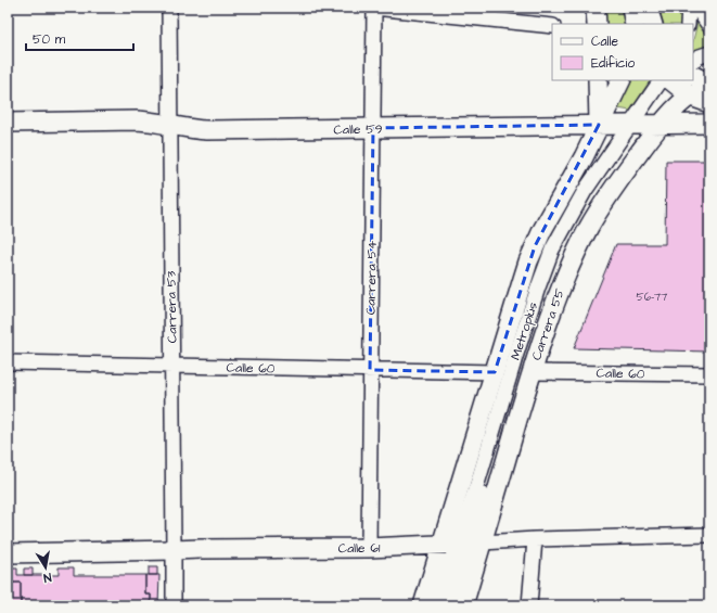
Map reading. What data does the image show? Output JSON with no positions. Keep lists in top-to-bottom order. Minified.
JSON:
{"streets":{"main road":["Calle 59","Carrera 55","Calle 61"],"street":["Carrera 54","Carrera 53","Metroplús","Calle 60"]},"crossings":[["Calle 59","Carrera 54"],["Calle 59","Carrera 53"],["Calle 59","Carrera 55"],["Calle 59","Metroplús"],["Carrera 54","Calle 60"],["Carrera 54","Calle 61"],["Carrera 53","Calle 60"],["Carrera 53","Calle 61"],["Carrera 55","Metroplús"],["Carrera 55","Calle 60"],["Carrera 55","Calle 61"],["Metroplús","Calle 61"]],"house_numbers":["56-77"],"legend":["Calle","Edificio"],"scale_bar":"50 m","north":"bottom"}
